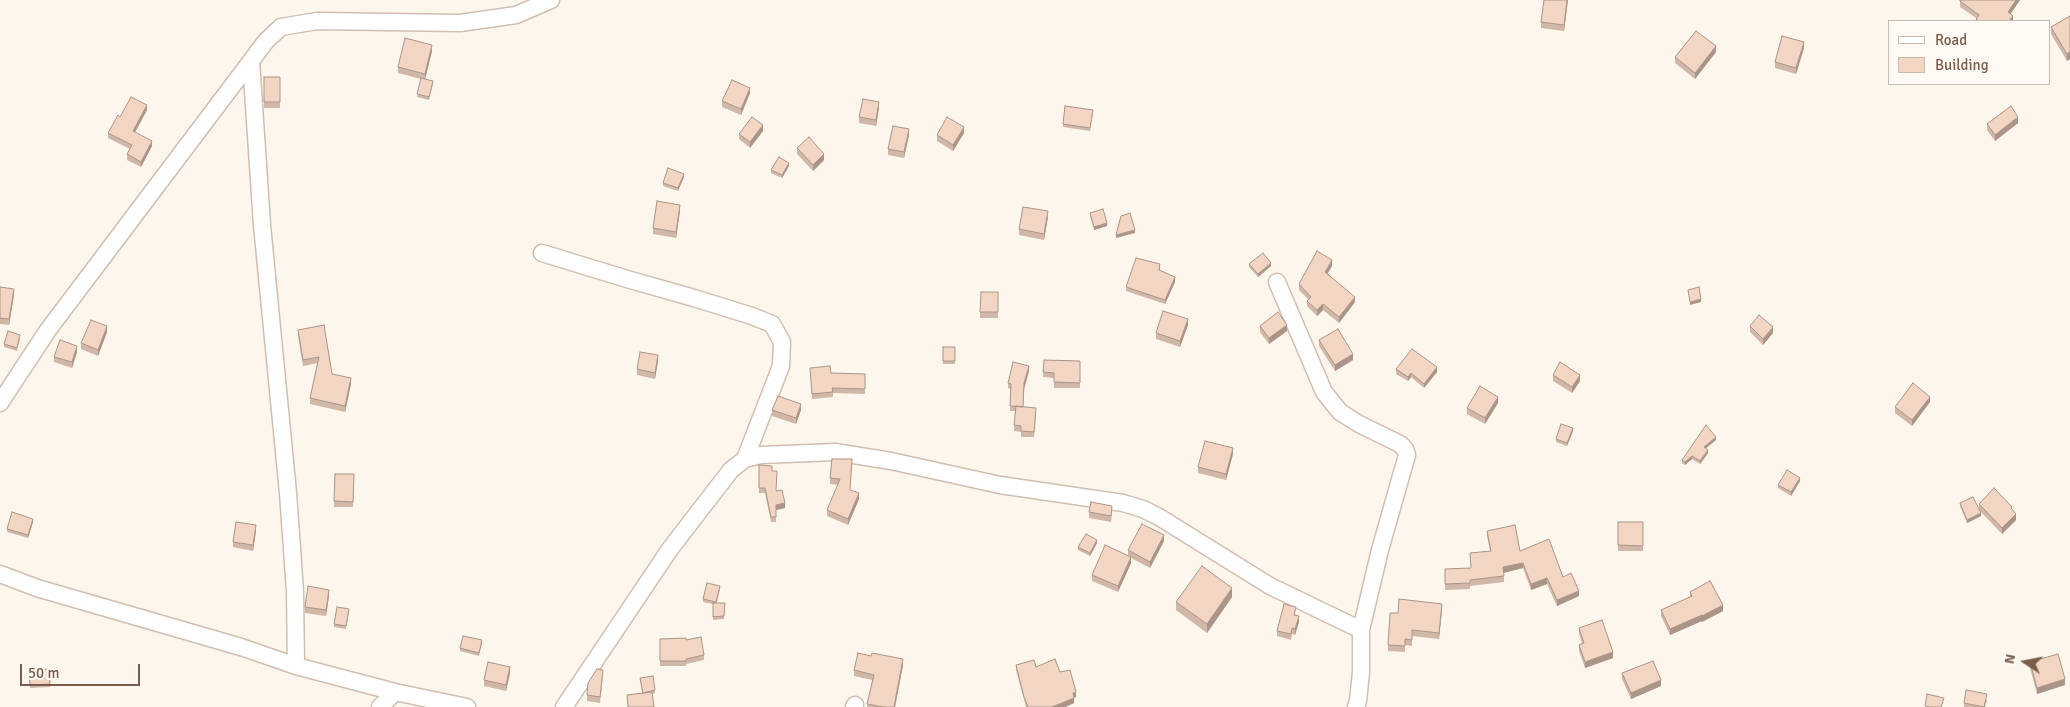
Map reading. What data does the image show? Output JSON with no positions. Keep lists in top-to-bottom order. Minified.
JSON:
{"legend":["Road","Building"],"scale_bar":"50 m","north":"left"}
